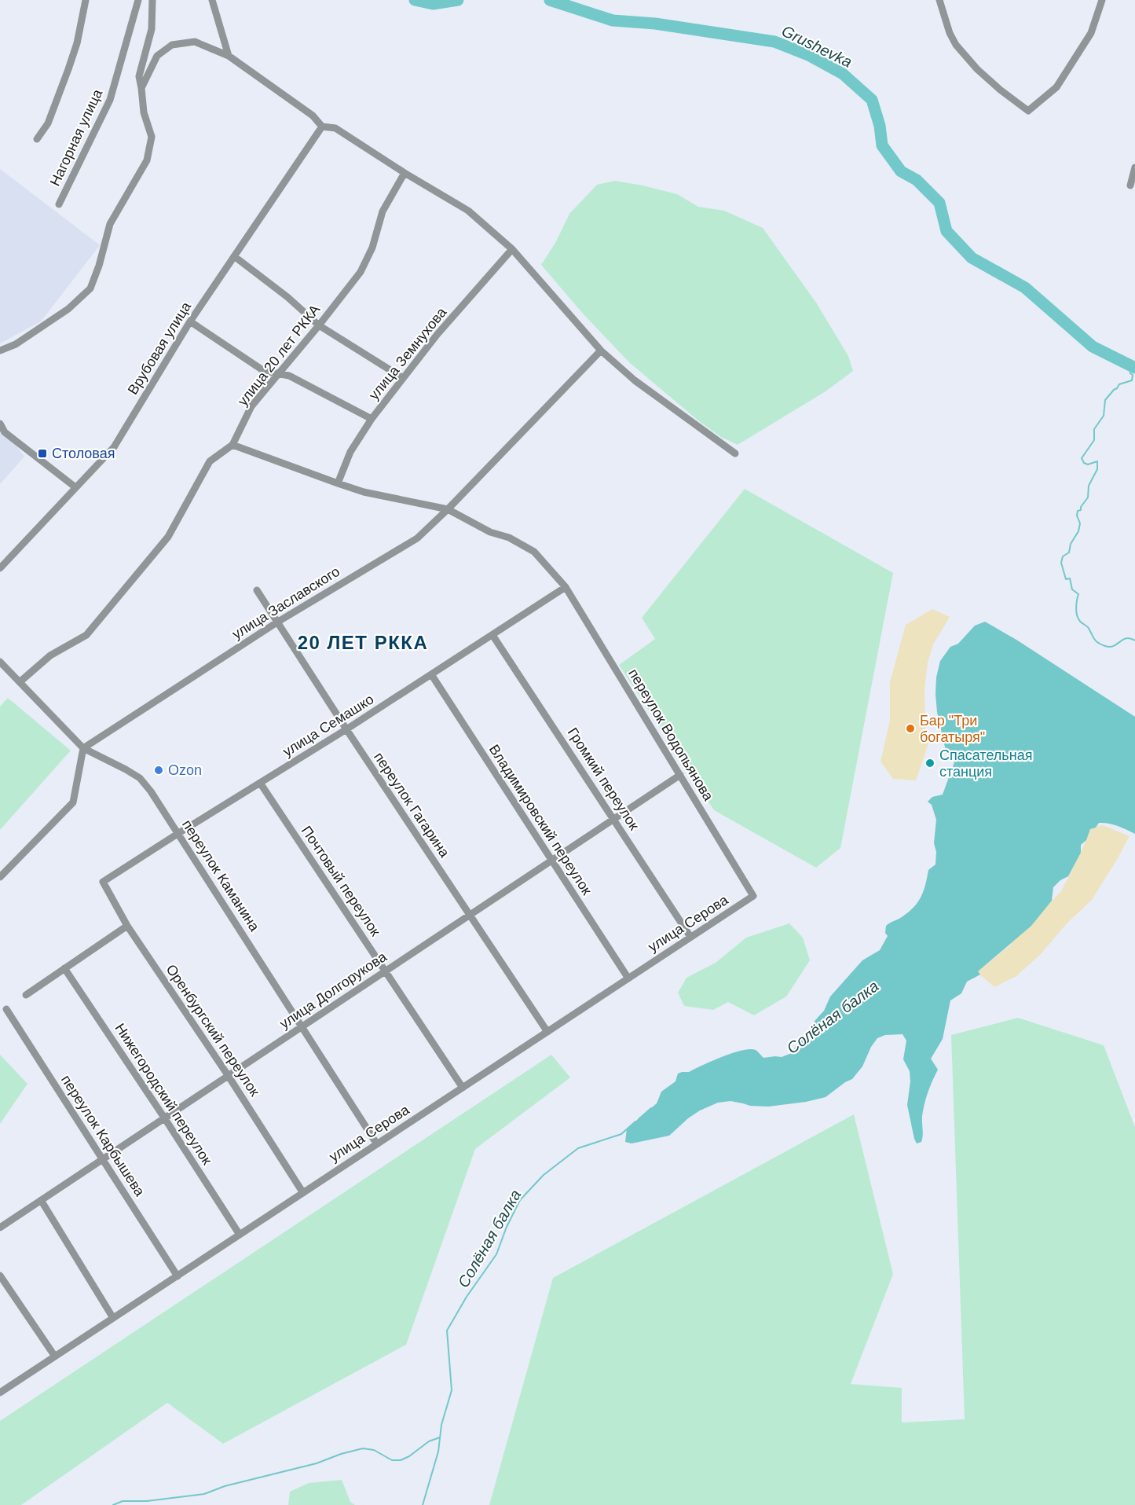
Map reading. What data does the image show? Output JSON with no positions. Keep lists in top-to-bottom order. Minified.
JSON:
{"streets":{"street":["Нагорная улица","Врубовая улица","улица Земнухова","улица 20 лет РККА","улица Заславского","улица Семашко","переулок Водопьянова","Громкий переулок","переулок Гагарина","Владимировский переулок","переулок Каманина","Почтовый переулок","улица Серова","улица Долгорукова","Оренбургский переулок","Нижегородский переулок","переулок Карбышева"]},"crossings":[["улица Земнухова","переулок Водопьянова"],["улица 20 лет РККА","переулок Водопьянова"],["улица 20 лет РККА","переулок Каманина"],["улица Заславского","переулок Водопьянова"],["улица Заславского","переулок Гагарина"],["улица Заславского","переулок Каманина"],["улица Семашко","переулок Водопьянова"],["улица Семашко","Громкий переулок"],["улица Семашко","переулок Гагарина"],["улица Семашко","Владимировский переулок"],["улица Семашко","переулок Каманина"],["улица Семашко","Почтовый переулок"],["улица Семашко","Оренбургский переулок"],["переулок Водопьянова","улица Серова"],["переулок Водопьянова","улица Долгорукова"],["Громкий переулок","улица Серова"],["Громкий переулок","улица Долгорукова"],["переулок Гагарина","улица Серова"],["переулок Гагарина","улица Долгорукова"],["Владимировский переулок","улица Серова"],["Владимировский переулок","улица Долгорукова"],["переулок Каманина","улица Серова"],["переулок Каманина","улица Долгорукова"],["Почтовый переулок","улица Серова"],["Почтовый переулок","улица Долгорукова"],["улица Серова","Оренбургский переулок"],["улица Серова","Нижегородский переулок"],["улица Серова","переулок Карбышева"],["улица Долгорукова","Оренбургский переулок"],["улица Долгорукова","Нижегородский переулок"],["улица Долгорукова","переулок Карбышева"]],"districts":["20 ЛЕТ РККА"],"water":["Grushevka","Солёная балка"],"places":{"transit":["Столовая"],"other":["Бар \"Три богатыря\"","Спасательная станция","Ozon"]}}
